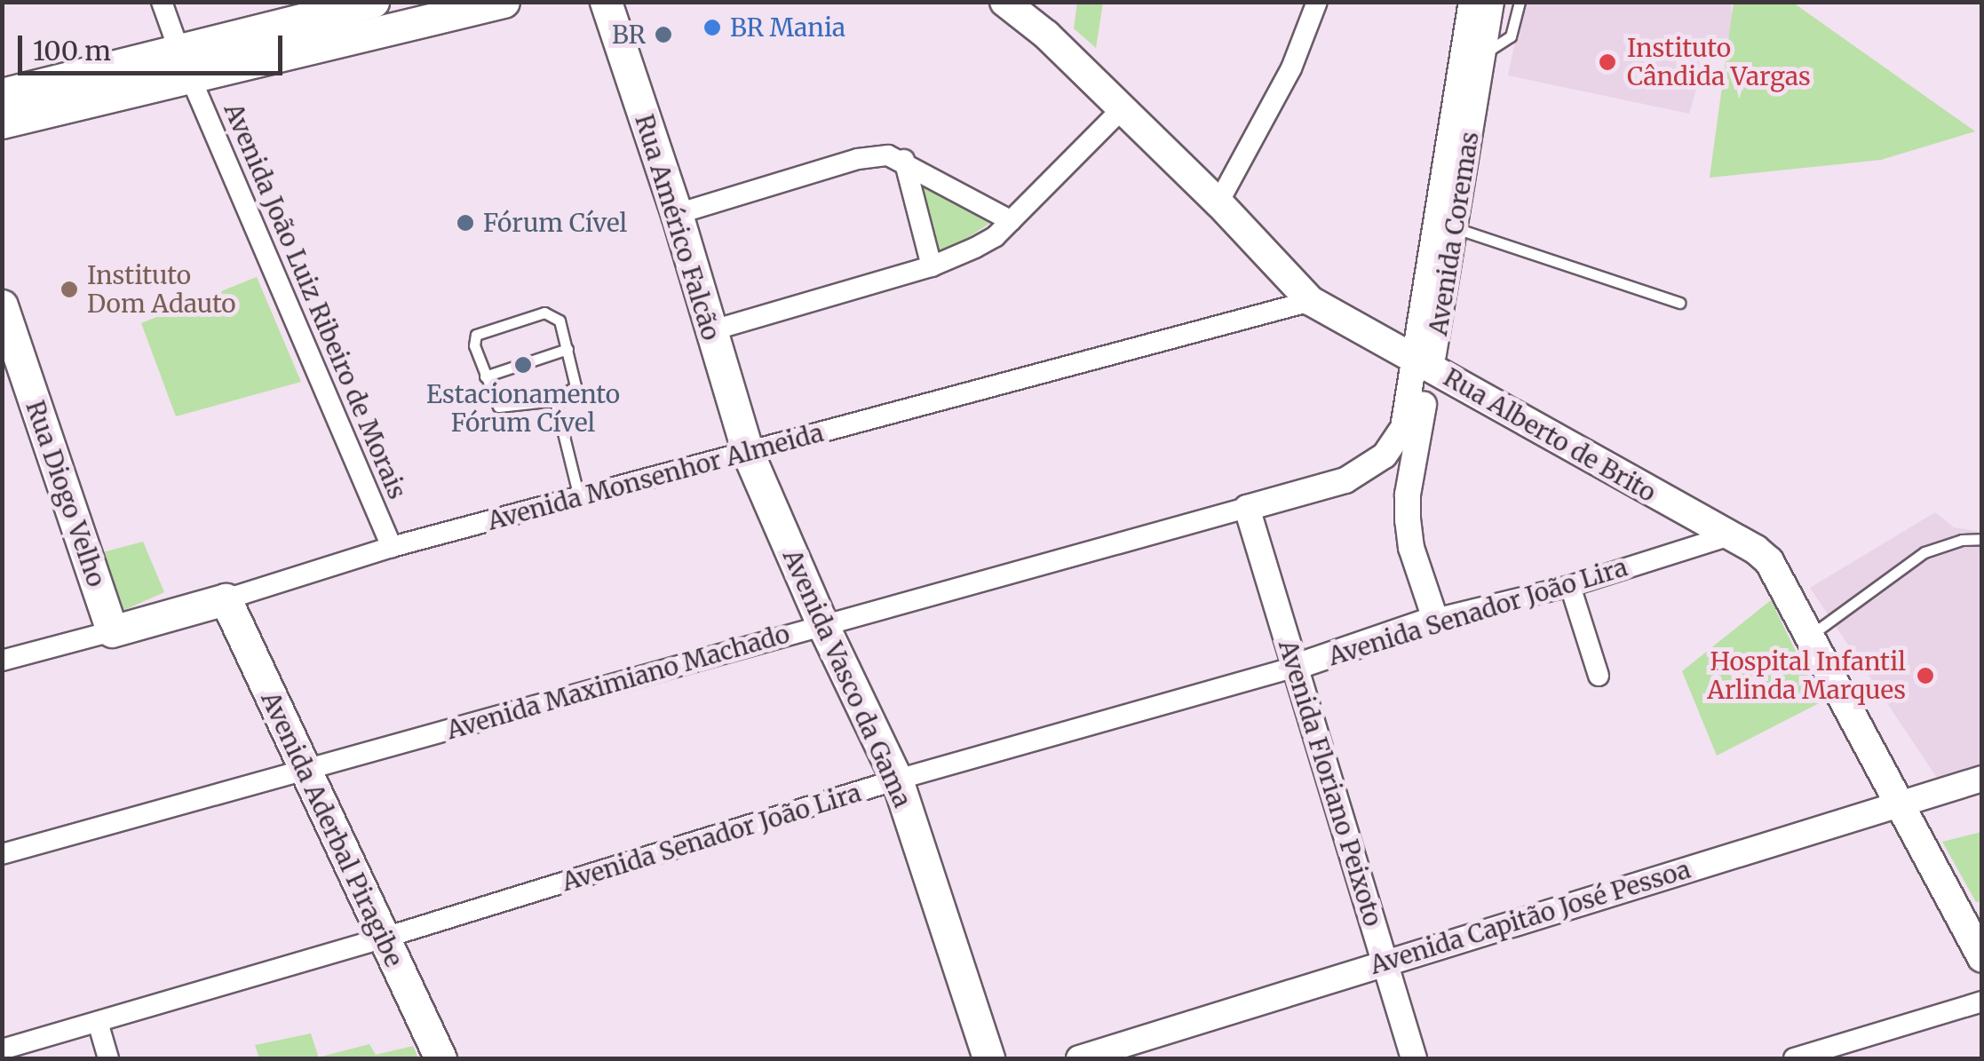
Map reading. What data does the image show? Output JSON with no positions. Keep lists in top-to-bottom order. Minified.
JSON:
{"streets":{"main road":["Rua Américo Falcão","Rua Alberto de Brito","Avenida Monsenhor Almeida","Rua Diogo Velho","Avenida Vasco da Gama","Avenida Aderbal Piragibe"],"street":["Avenida Coremas","Avenida João Luiz Ribeiro de Morais","Avenida Senador João Lira","Avenida Maximiano Machado","Avenida Floriano Peixoto","Avenida Capitão José Pessoa"]},"crossings":[["Rua Américo Falcão","Avenida Monsenhor Almeida"],["Rua Américo Falcão","Avenida Vasco da Gama"],["Avenida Coremas","Rua Alberto de Brito"],["Avenida Coremas","Avenida Senador João Lira"],["Avenida Coremas","Avenida Maximiano Machado"],["Avenida João Luiz Ribeiro de Morais","Avenida Monsenhor Almeida"],["Rua Alberto de Brito","Avenida Monsenhor Almeida"],["Rua Alberto de Brito","Avenida Senador João Lira"],["Rua Alberto de Brito","Avenida Capitão José Pessoa"],["Avenida Monsenhor Almeida","Rua Diogo Velho"],["Avenida Monsenhor Almeida","Avenida Vasco da Gama"],["Avenida Monsenhor Almeida","Avenida Aderbal Piragibe"],["Avenida Senador João Lira","Avenida Vasco da Gama"],["Avenida Senador João Lira","Avenida Floriano Peixoto"],["Avenida Senador João Lira","Avenida Aderbal Piragibe"],["Avenida Vasco da Gama","Avenida Maximiano Machado"],["Avenida Maximiano Machado","Avenida Floriano Peixoto"],["Avenida Maximiano Machado","Avenida Aderbal Piragibe"],["Avenida Floriano Peixoto","Avenida Capitão José Pessoa"]],"places":["BR Mania","BR","Instituto Cândida Vargas","Fórum Cível","Instituto Dom Adauto","Estacionamento Fórum Cível","Hospital Infantil Arlinda Marques"],"scale_bar":"100 m"}
